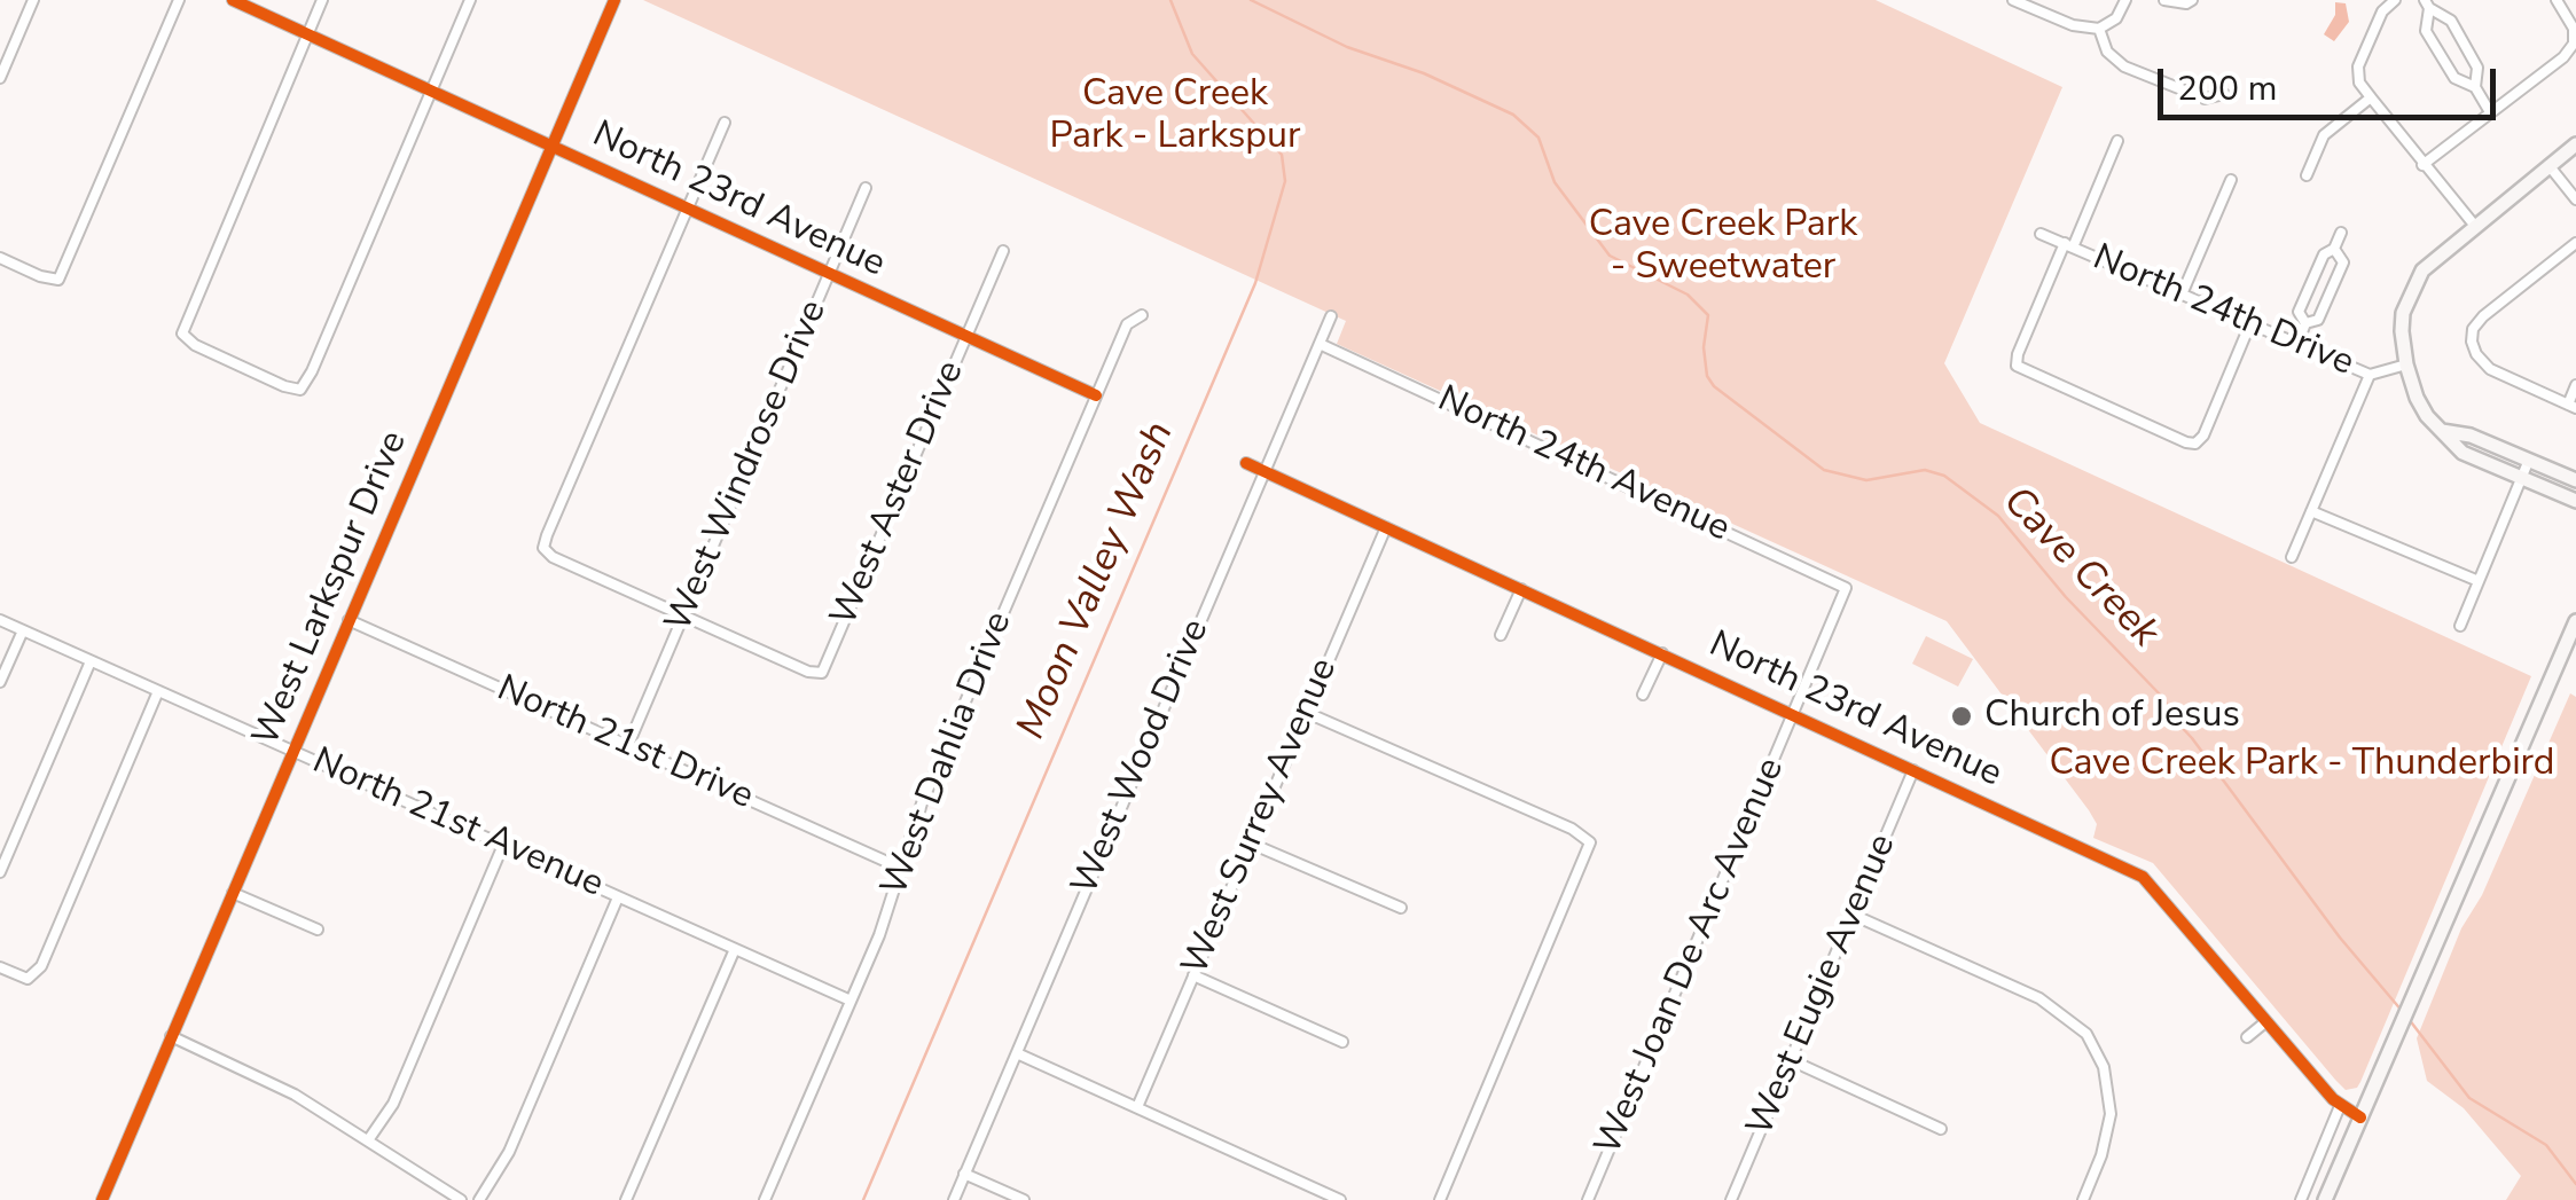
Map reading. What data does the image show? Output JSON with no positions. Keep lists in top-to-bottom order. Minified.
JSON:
{"streets":{"street":["North 23rd Avenue","North 24th Drive","North 24th Avenue","West Windrose Drive","West Aster Drive","West Larkspur Drive","North 21st Drive","West Dahlia Drive","West Wood Drive","West Surrey Avenue","North 21st Avenue","West Joan De Arc Avenue","West Eugie Avenue"]},"crossings":[["North 23rd Avenue","West Windrose Drive"],["North 23rd Avenue","West Aster Drive"],["North 23rd Avenue","West Larkspur Drive"],["North 23rd Avenue","West Dahlia Drive"],["North 23rd Avenue","West Wood Drive"],["North 23rd Avenue","West Surrey Avenue"],["North 23rd Avenue","West Joan De Arc Avenue"],["North 23rd Avenue","West Eugie Avenue"],["North 24th Avenue","West Wood Drive"],["North 24th Avenue","West Joan De Arc Avenue"],["West Windrose Drive","West Aster Drive"],["West Windrose Drive","North 21st Drive"],["West Larkspur Drive","North 21st Drive"],["West Larkspur Drive","North 21st Avenue"],["North 21st Drive","West Dahlia Drive"],["West Dahlia Drive","North 21st Avenue"]],"water":["Cave Creek","Moon Valley Wash"],"parks":["Cave Creek Park - Larkspur","Cave Creek Park - Sweetwater","Cave Creek Park - Thunderbird"],"places":["Church of Jesus"],"scale_bar":"200 m"}
